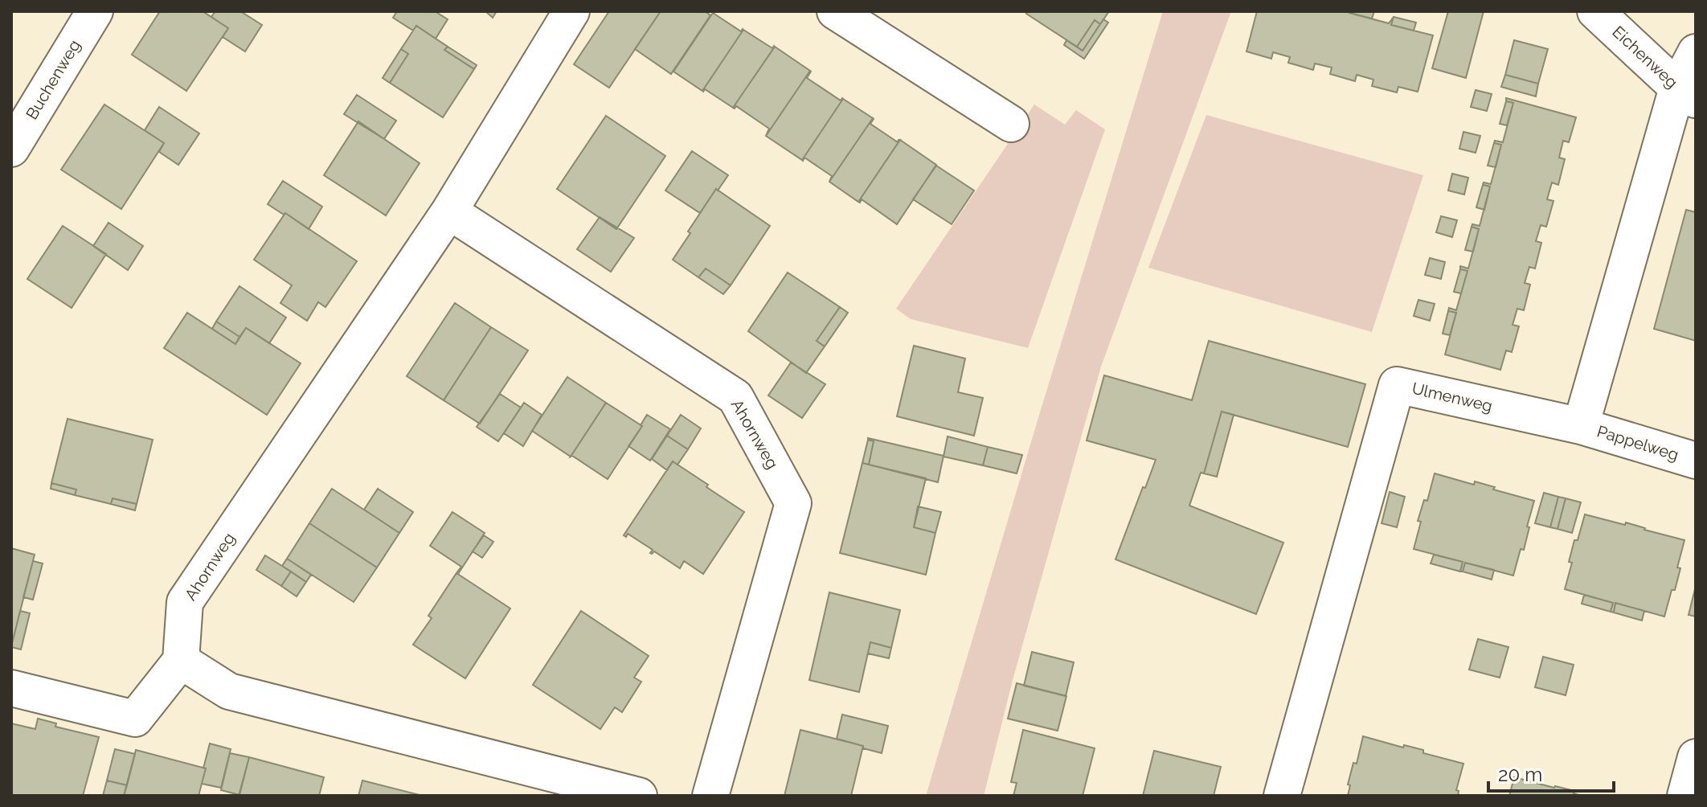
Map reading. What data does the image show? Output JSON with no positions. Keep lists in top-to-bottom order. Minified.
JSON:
{"streets":{"street":["Eichenweg","Buchenweg","Ulmenweg","Ahornweg","Pappelweg"]},"crossings":[["Ulmenweg","Pappelweg"]],"scale_bar":"20 m"}
